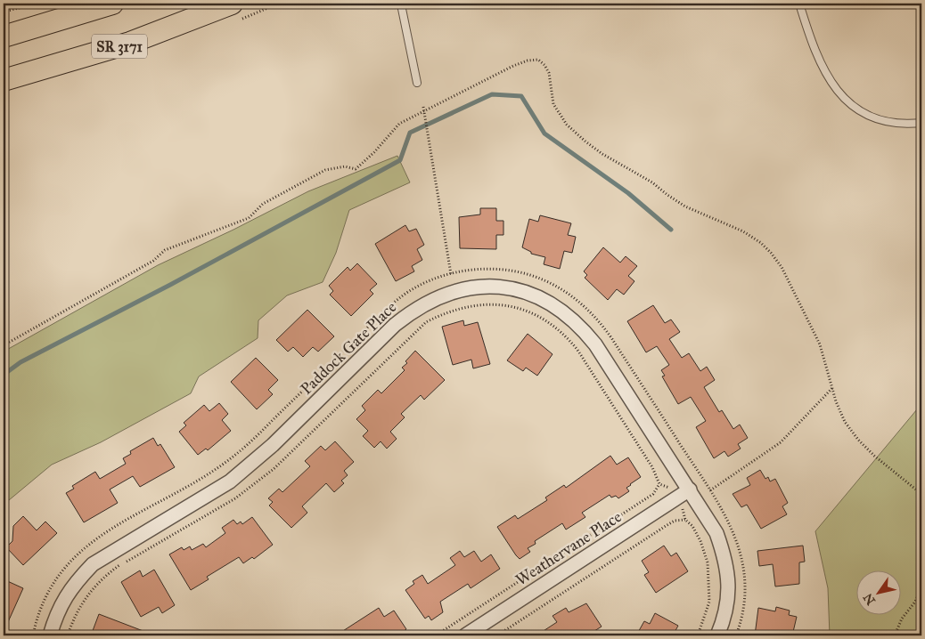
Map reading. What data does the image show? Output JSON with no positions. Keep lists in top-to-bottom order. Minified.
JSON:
{"streets":{"main road":["SR 3171"],"street":["Paddock Gate Place","Weathervane Place"]},"crossings":[["Paddock Gate Place","Weathervane Place"]],"north":"bottom left"}
